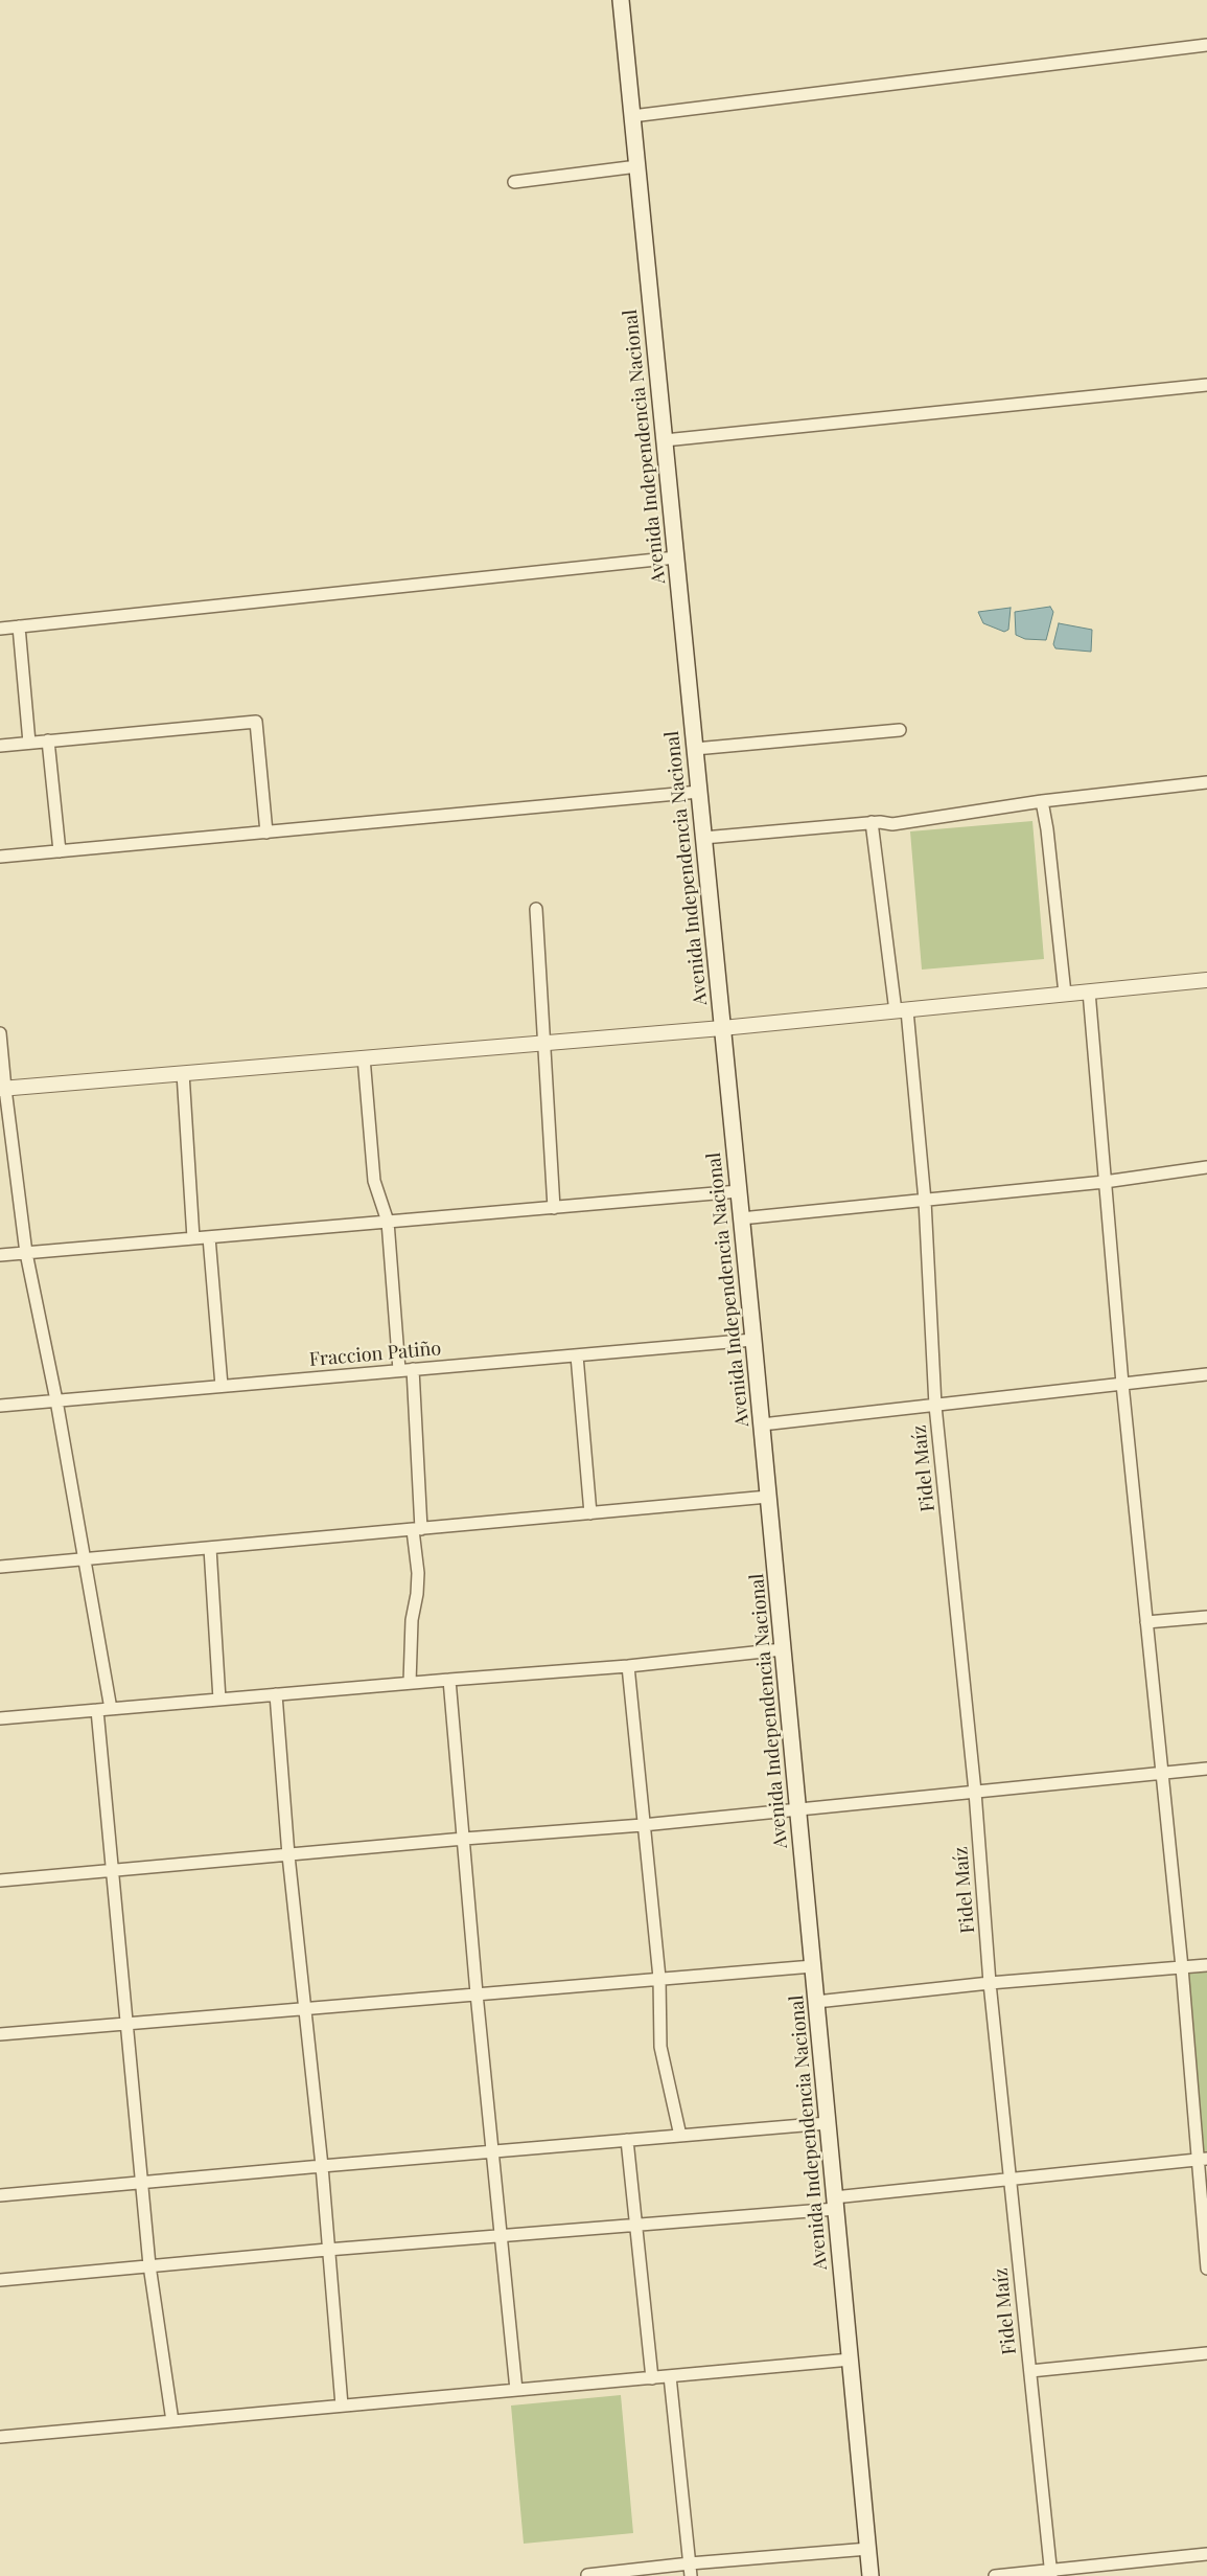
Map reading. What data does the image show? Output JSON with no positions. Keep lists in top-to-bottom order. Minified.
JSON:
{"streets":{"main road":["Avenida Independencia Nacional"],"street":["Fraccion Patiño","Fidel Maíz"]},"crossings":[["Avenida Independencia Nacional","Fraccion Patiño"]]}
